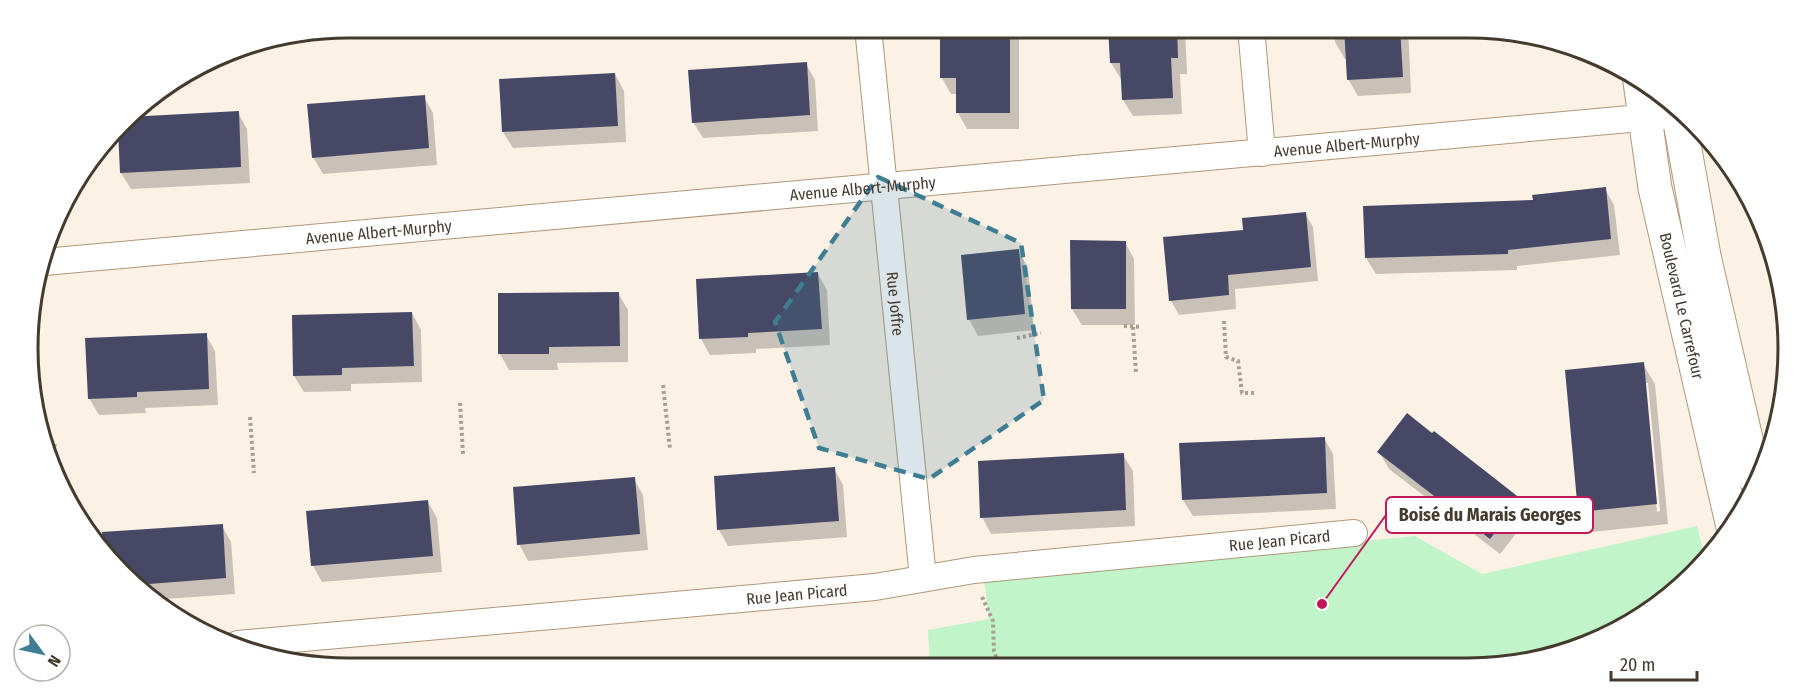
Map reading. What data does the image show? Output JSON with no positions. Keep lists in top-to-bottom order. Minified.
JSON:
{"streets":{"street":["Avenue Albert-Murphy","Rue Joffre","Boulevard Le Carrefour","Rue Jean Picard"]},"crossings":[["Avenue Albert-Murphy","Rue Joffre"],["Avenue Albert-Murphy","Boulevard Le Carrefour"],["Rue Joffre","Rue Jean Picard"]],"places":["Boisé du Marais Georges"],"scale_bar":"20 m","north":"bottom right"}
